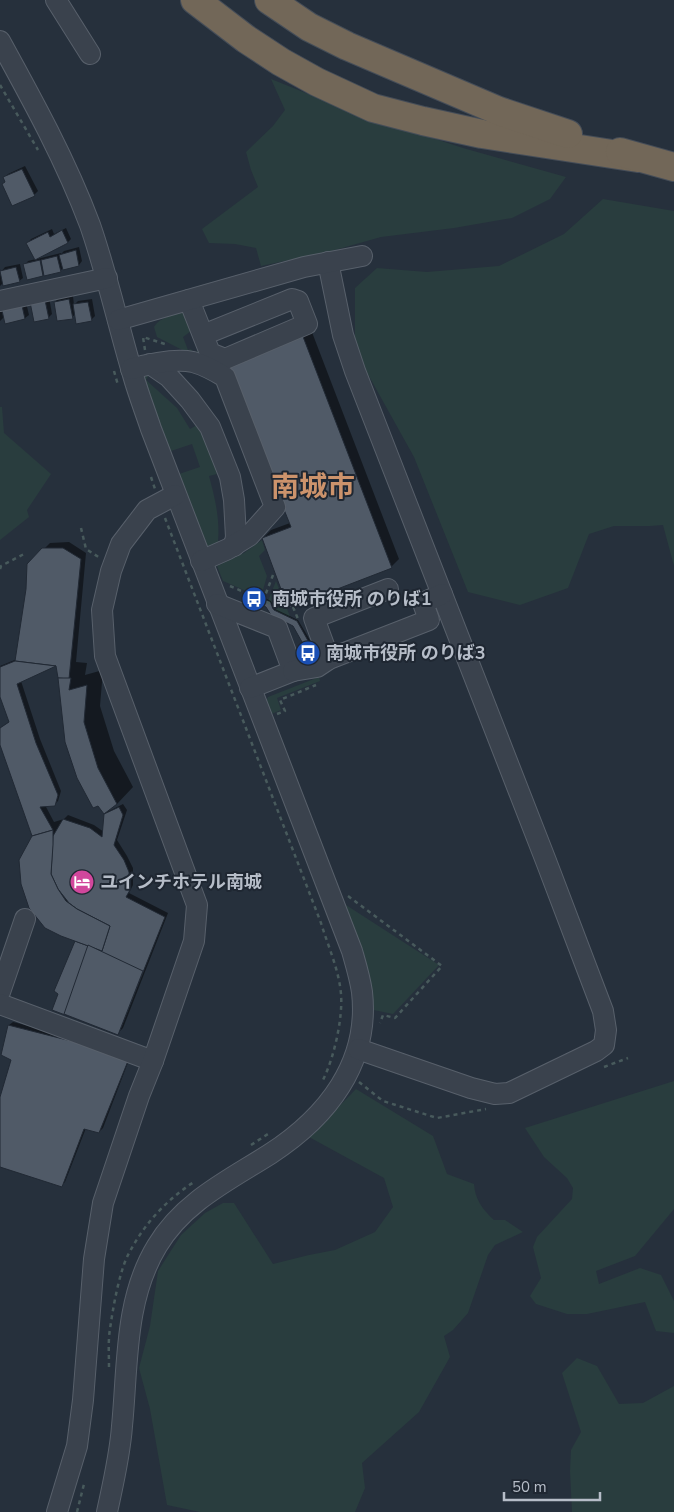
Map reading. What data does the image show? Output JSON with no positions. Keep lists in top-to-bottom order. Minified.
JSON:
{"districts":["南城市"],"places":{"bus stop":["南城市役所 のりば1","南城市役所 のりば3"],"hotel":["ユインチホテル南城"]},"scale_bar":"50 m"}
